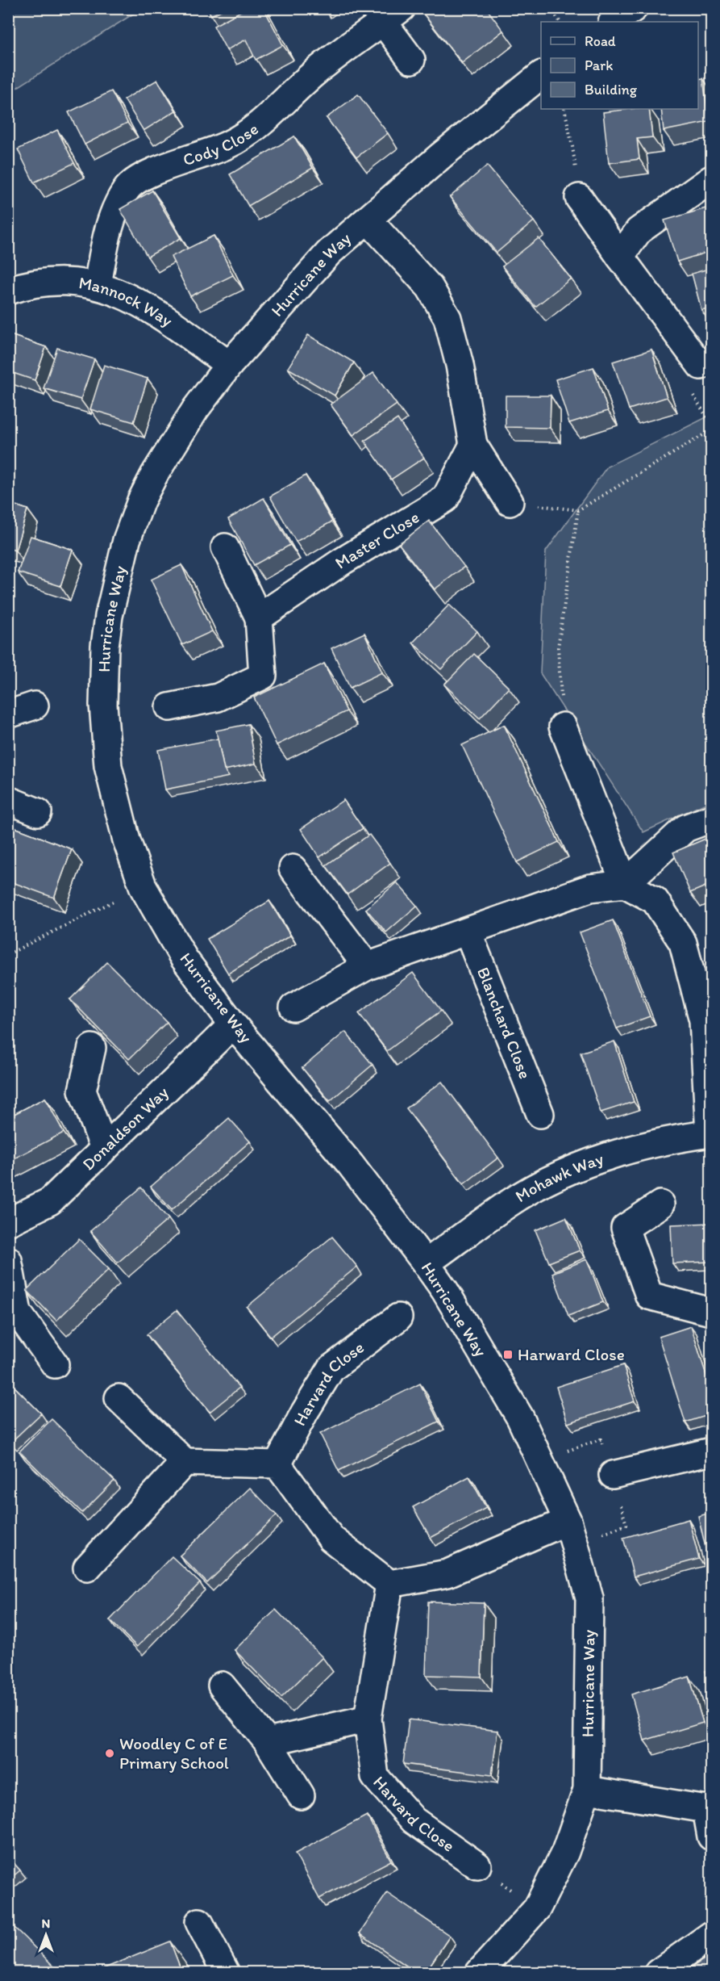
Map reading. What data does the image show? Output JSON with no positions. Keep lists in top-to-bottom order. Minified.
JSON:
{"streets":{"street":["Cody Close","Hurricane Way","Mannock Way","Master Close","Blanchard Close","Donaldson Way","Mohawk Way","Harvard Close"]},"crossings":[["Cody Close","Mannock Way"],["Hurricane Way","Mannock Way"],["Hurricane Way","Donaldson Way"],["Hurricane Way","Mohawk Way"]],"places":{"transit":["Harward Close"],"other":["Woodley C of E Primary School"]},"legend":["Road","Park","Building"],"north":"top"}
